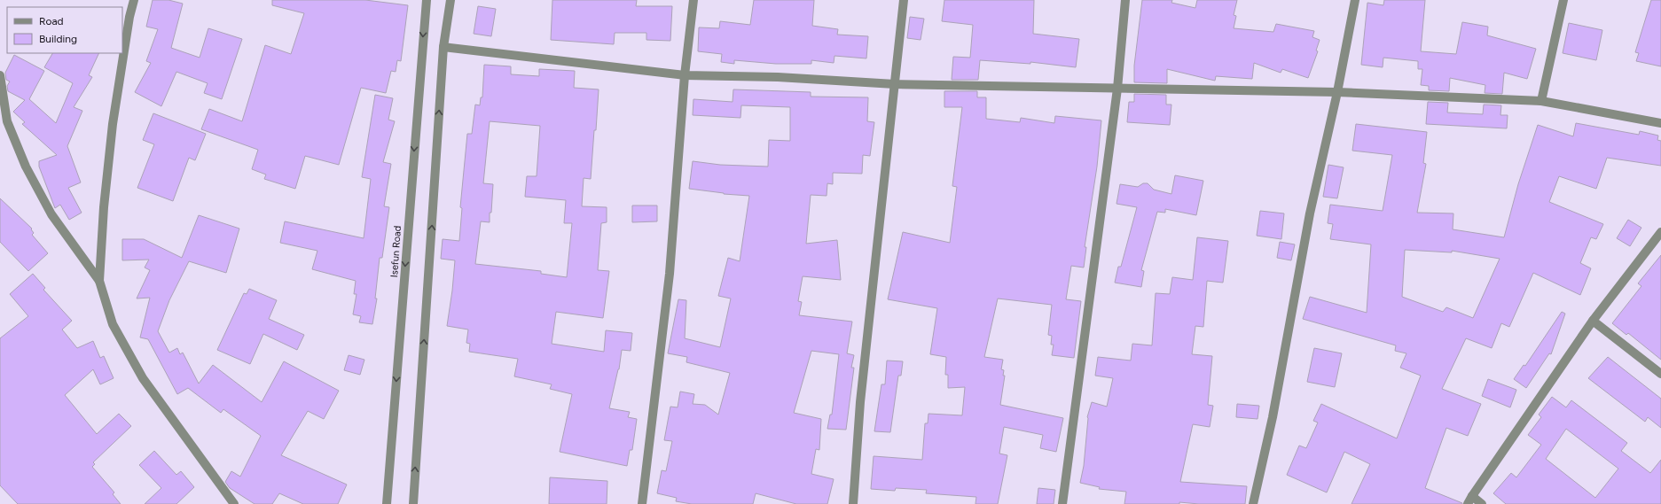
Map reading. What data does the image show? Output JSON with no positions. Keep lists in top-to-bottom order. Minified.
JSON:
{"streets":{"street":["Isefun Road"]},"legend":["Road","Building"]}
